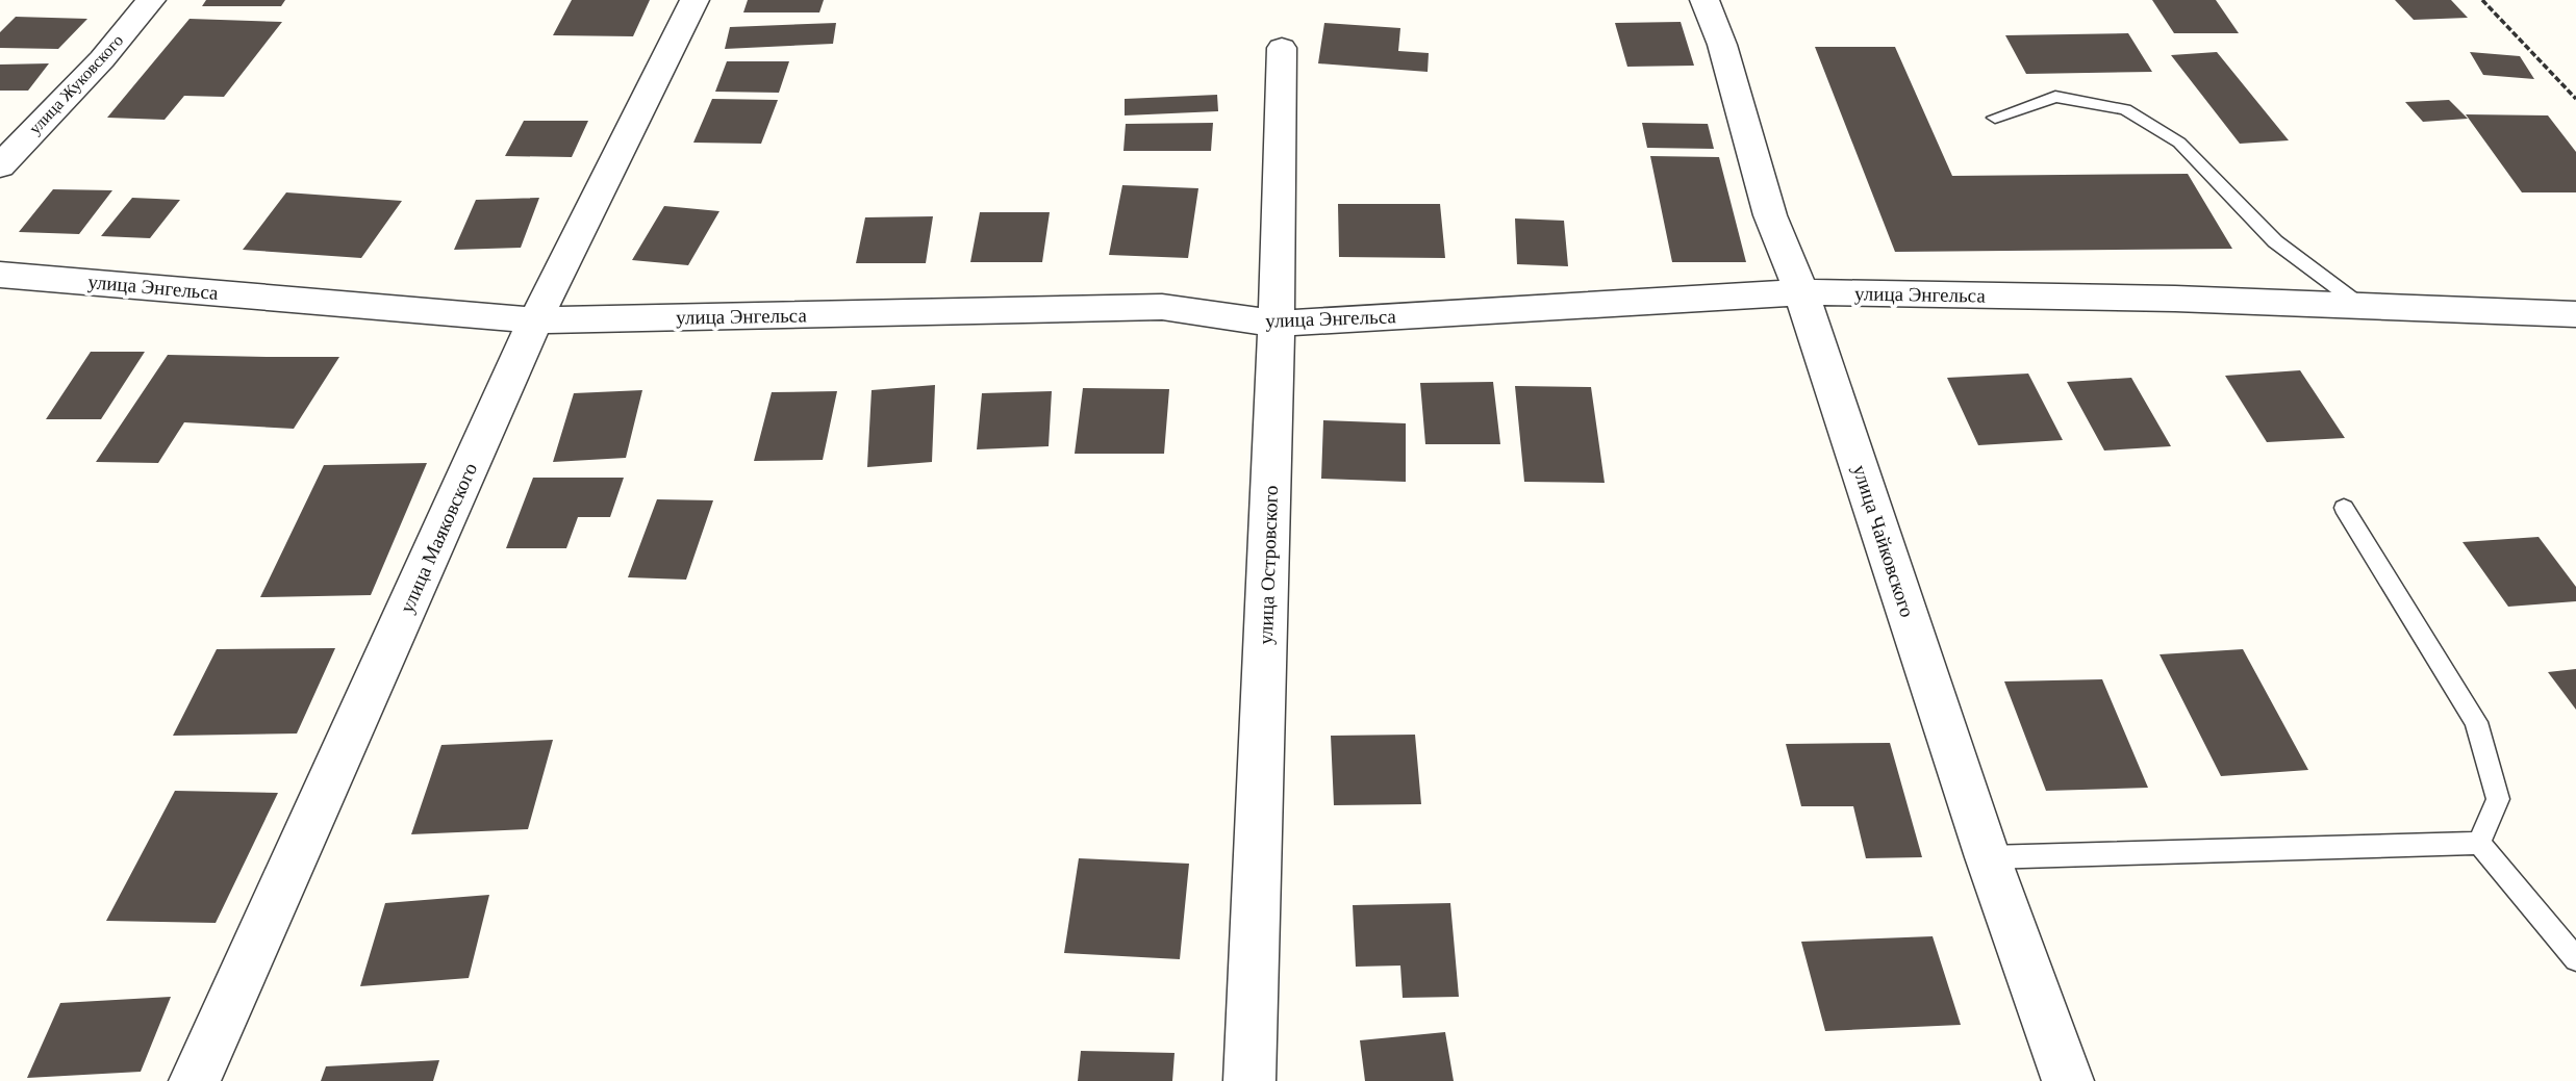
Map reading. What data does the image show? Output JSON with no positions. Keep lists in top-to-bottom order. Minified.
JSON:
{"streets":{"street":["улица Жуковского","улица Энгельса","улица Маяковского","улица Чайковского","улица Островского"]},"crossings":[["улица Энгельса","улица Маяковского"],["улица Энгельса","улица Чайковского"],["улица Энгельса","улица Островского"]]}
